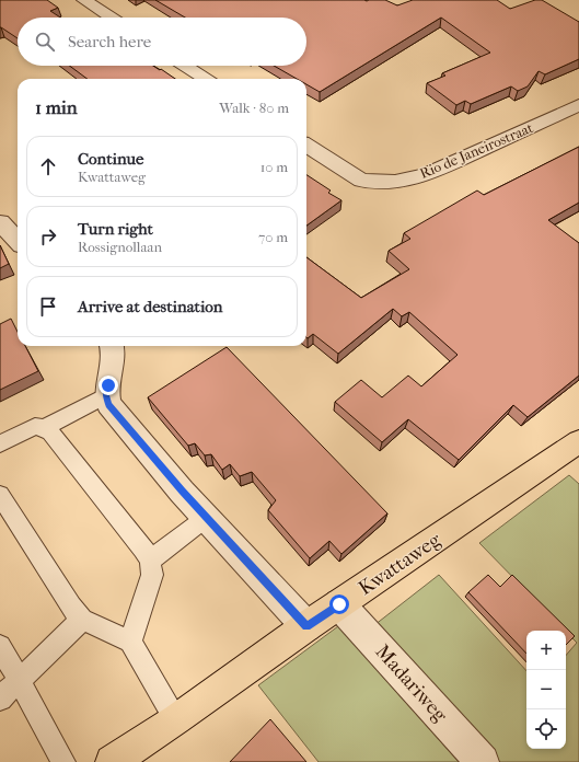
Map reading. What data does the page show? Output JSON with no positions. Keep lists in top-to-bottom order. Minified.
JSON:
{"streets":{"main road":["Kwattaweg"],"street":["Rio de Janeirostraat","Madariweg"]},"crossings":[["Kwattaweg","Madariweg"]],"page":{"search":"Search here","heading":["1 min","Walk · 80 m"],"list":[["Continue","Kwattaweg","10 m"],["Turn right","Rossignollaan","70 m"],"Arrive at destination"],"map_buttons":["+","−"]}}
